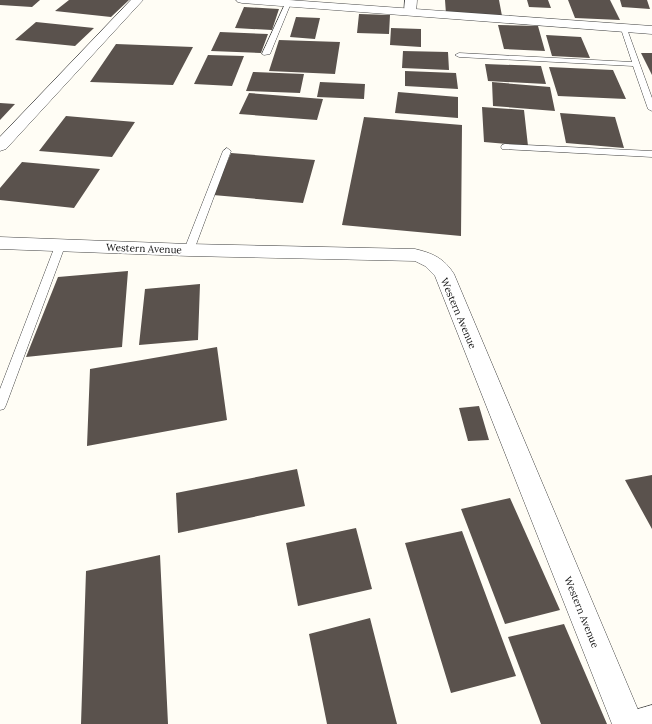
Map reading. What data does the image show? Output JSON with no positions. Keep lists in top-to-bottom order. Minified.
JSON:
{"streets":{"street":["Western Avenue"]}}
